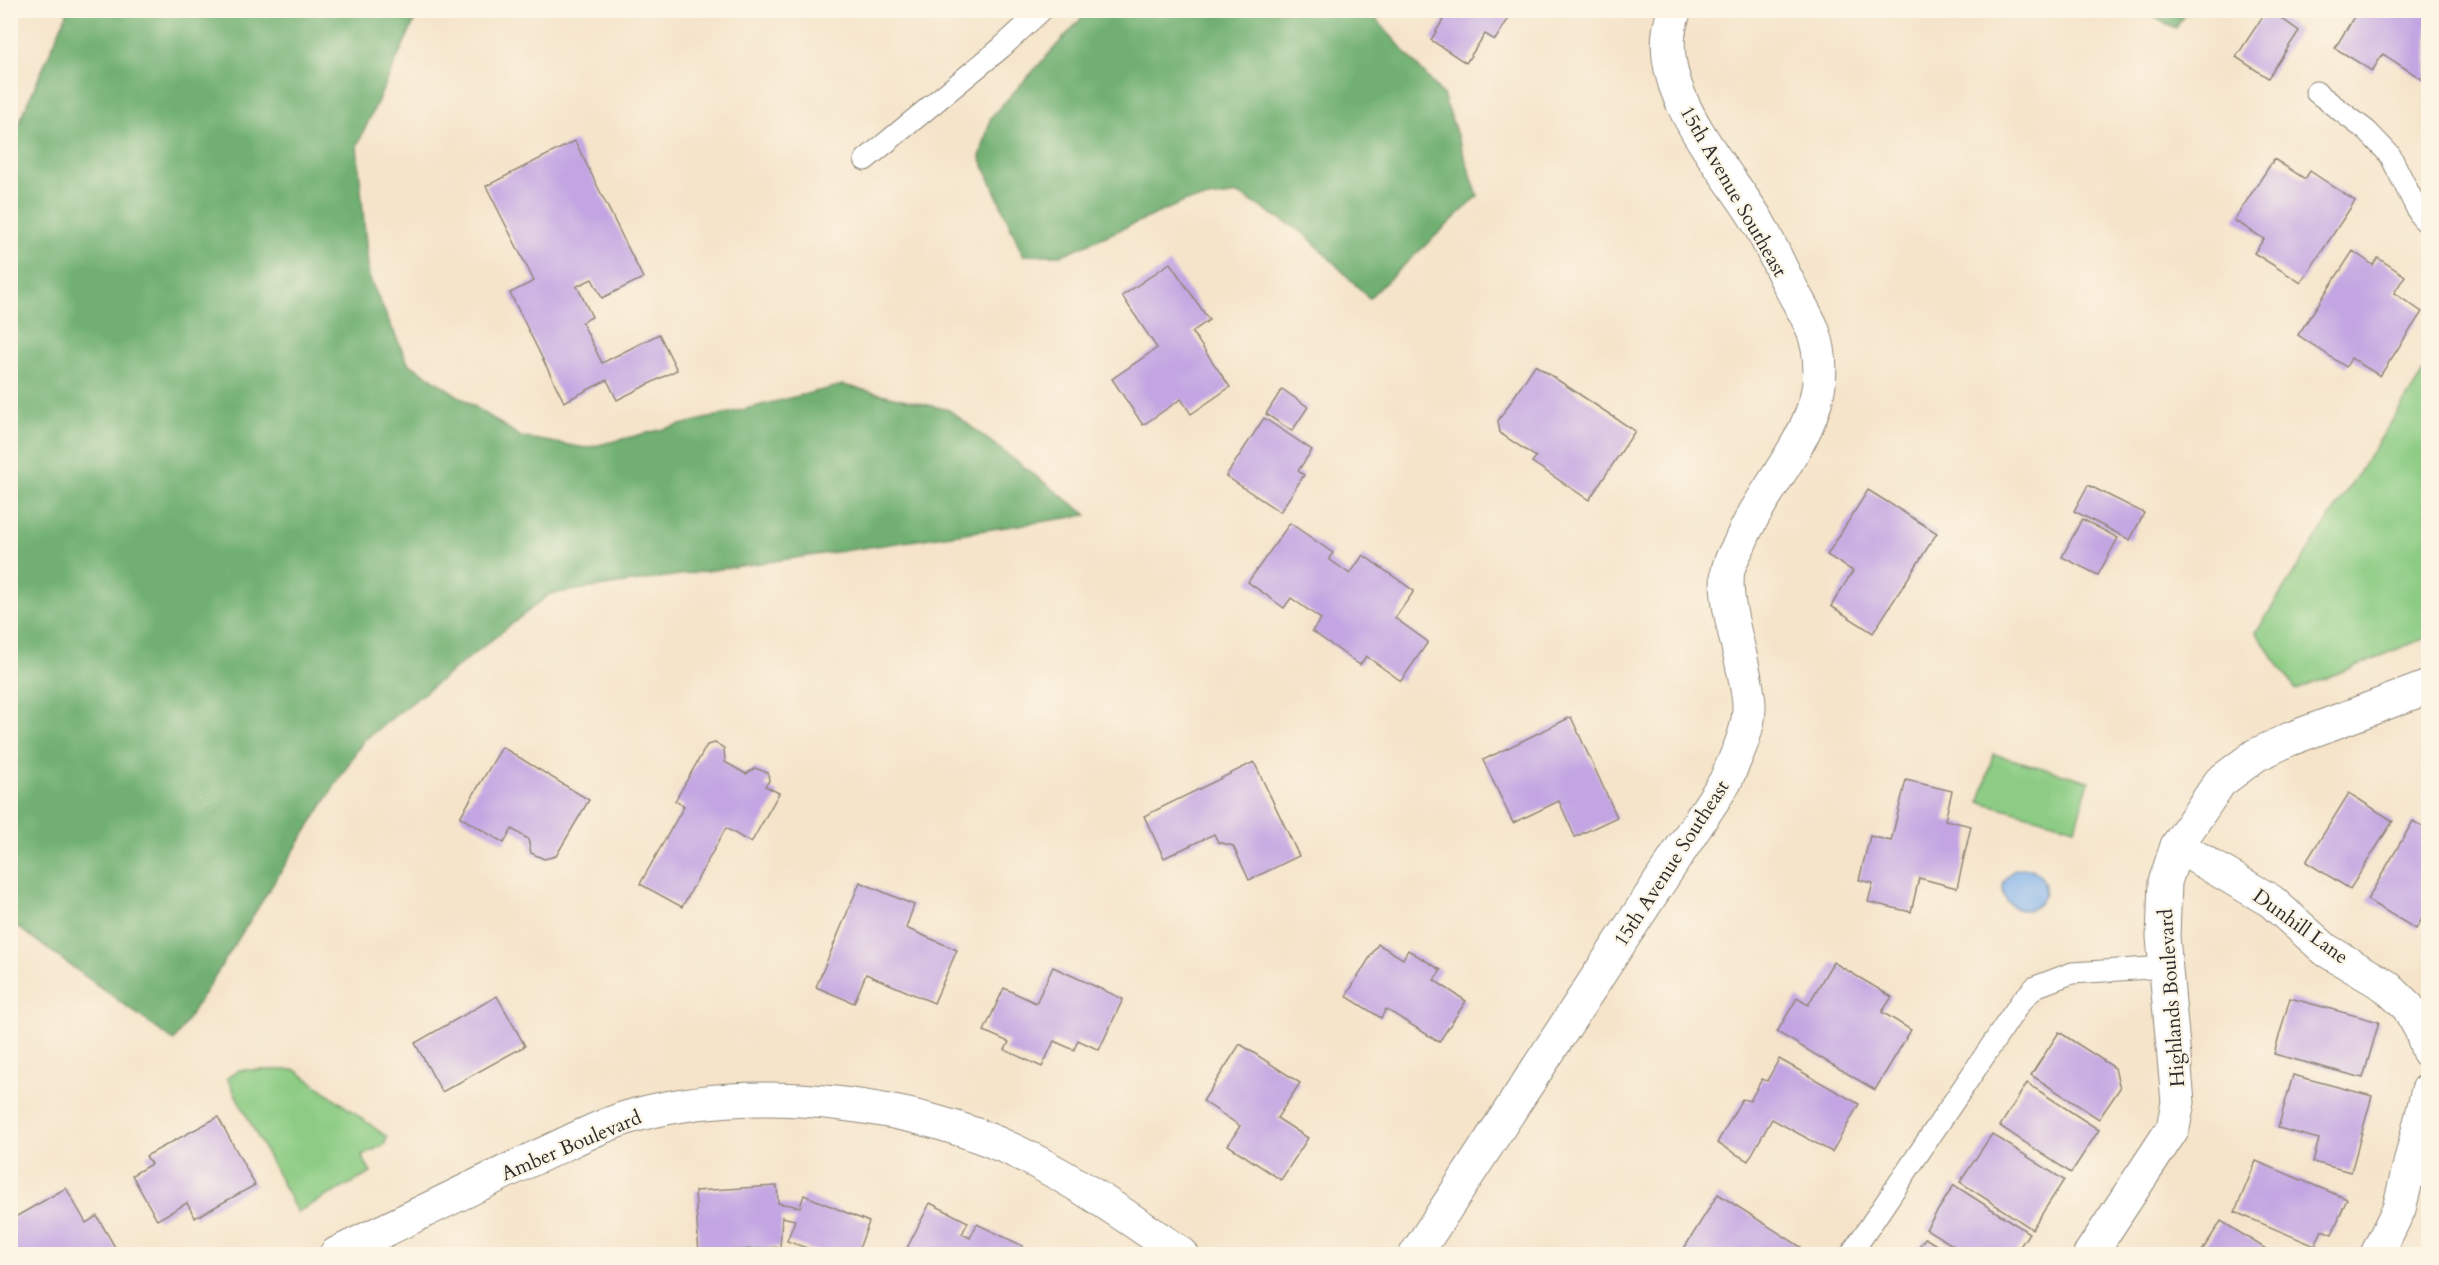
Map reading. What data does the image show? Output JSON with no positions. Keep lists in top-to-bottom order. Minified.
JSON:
{"streets":{"street":["15th Avenue Southeast","Dunhill Lane","Highlands Boulevard","Amber Boulevard"]},"crossings":[["Dunhill Lane","Highlands Boulevard"]]}
